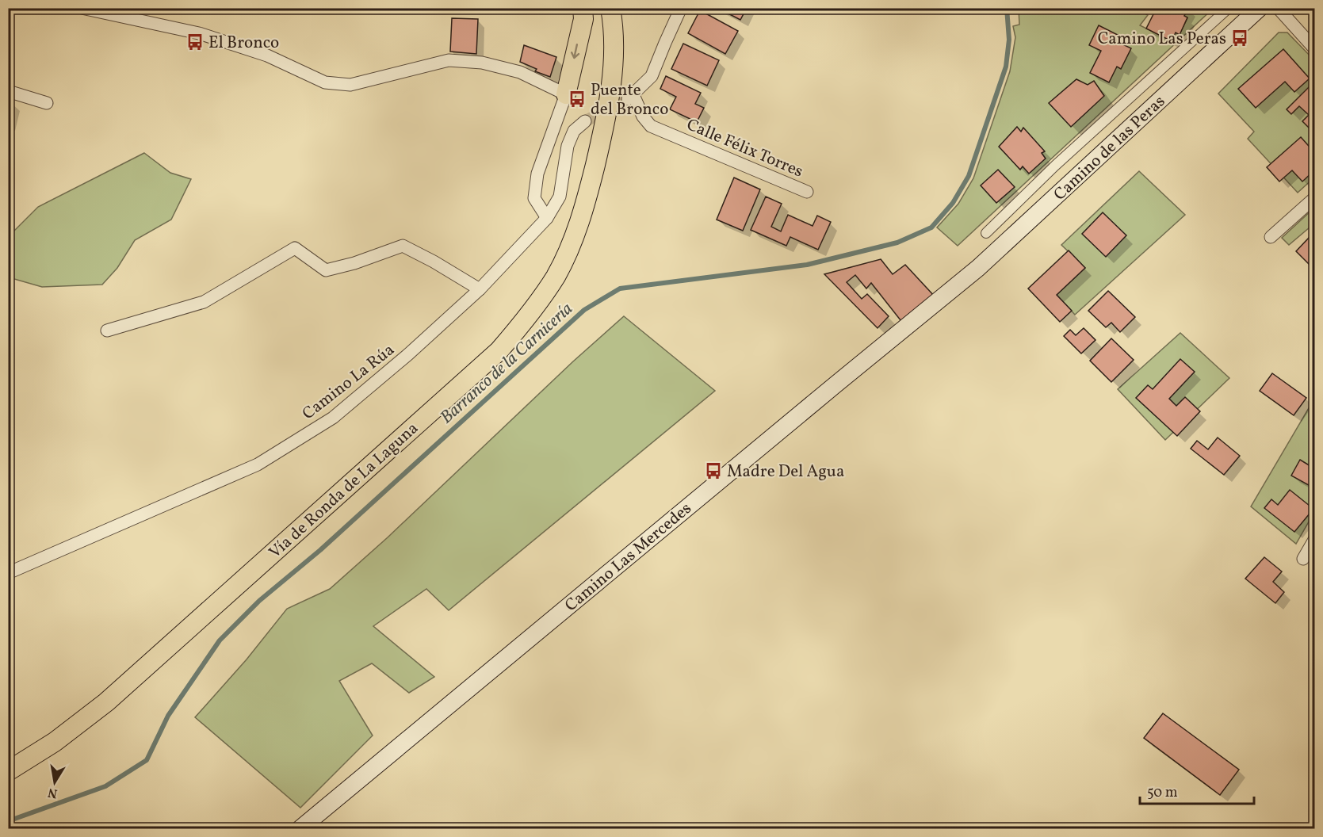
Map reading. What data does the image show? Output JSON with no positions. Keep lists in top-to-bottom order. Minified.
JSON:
{"streets":{"main road":["Camino de las Peras","Vía de Ronda de La Laguna","Camino Las Mercedes"],"street":["Calle Félix Torres","Camino La Rúa"]},"crossings":[["Camino de las Peras","Camino Las Mercedes"]],"water":["Barranco de la Carnicería"],"places":{"bus stop":["Camino Las Peras","El Bronco","Puente del Bronco","Madre Del Agua"]},"scale_bar":"50 m","north":"bottom"}
